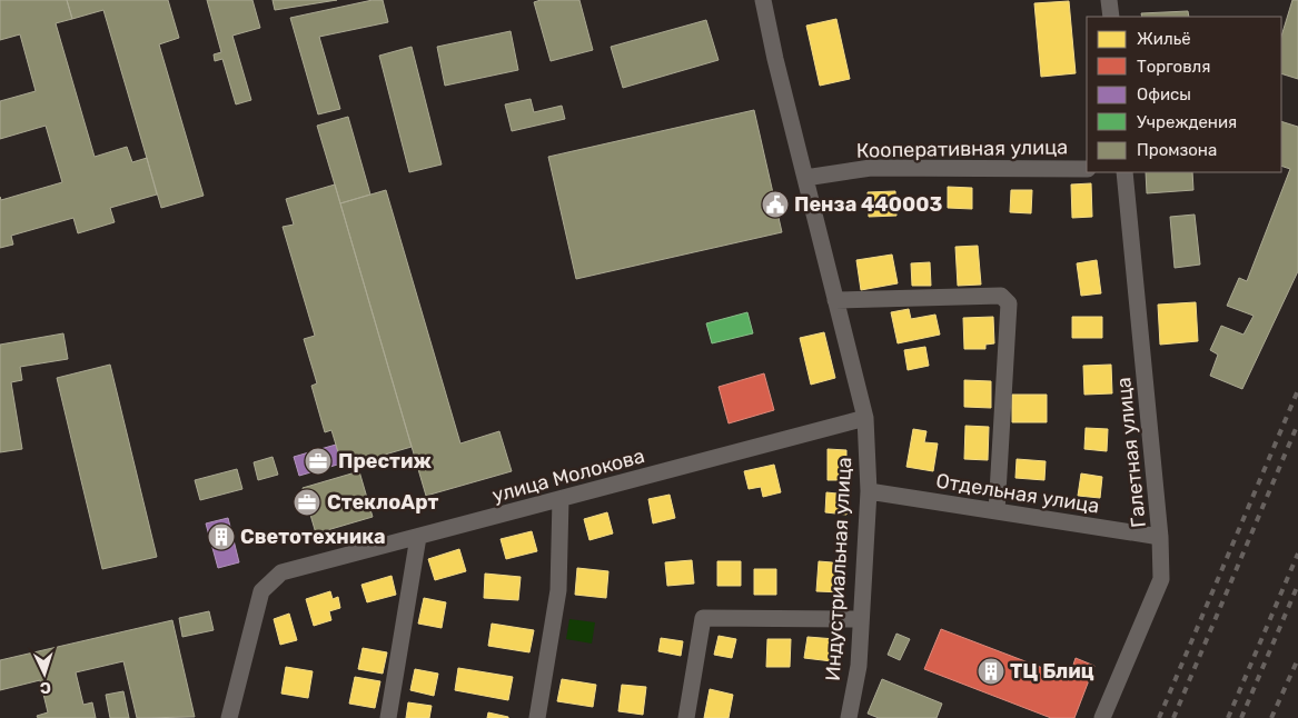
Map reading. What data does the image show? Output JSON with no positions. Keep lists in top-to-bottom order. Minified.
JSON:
{"streets":{"street":["Кооперативная улица","Галетная улица","улица Молокова","Отдельная улица","Индустриальная улица"]},"crossings":[["Кооперативная улица","Индустриальная улица"],["Галетная улица","Отдельная улица"],["улица Молокова","Индустриальная улица"],["Отдельная улица","Индустриальная улица"]],"places":{"public building":["Пенза 440003"],"office":["Престиж","СтеклоАрт"],"building":["Светотехника","ТЦ Блиц"]},"legend":["Жильё","Торговля","Офисы","Учреждения","Промзона"],"north":"bottom"}
